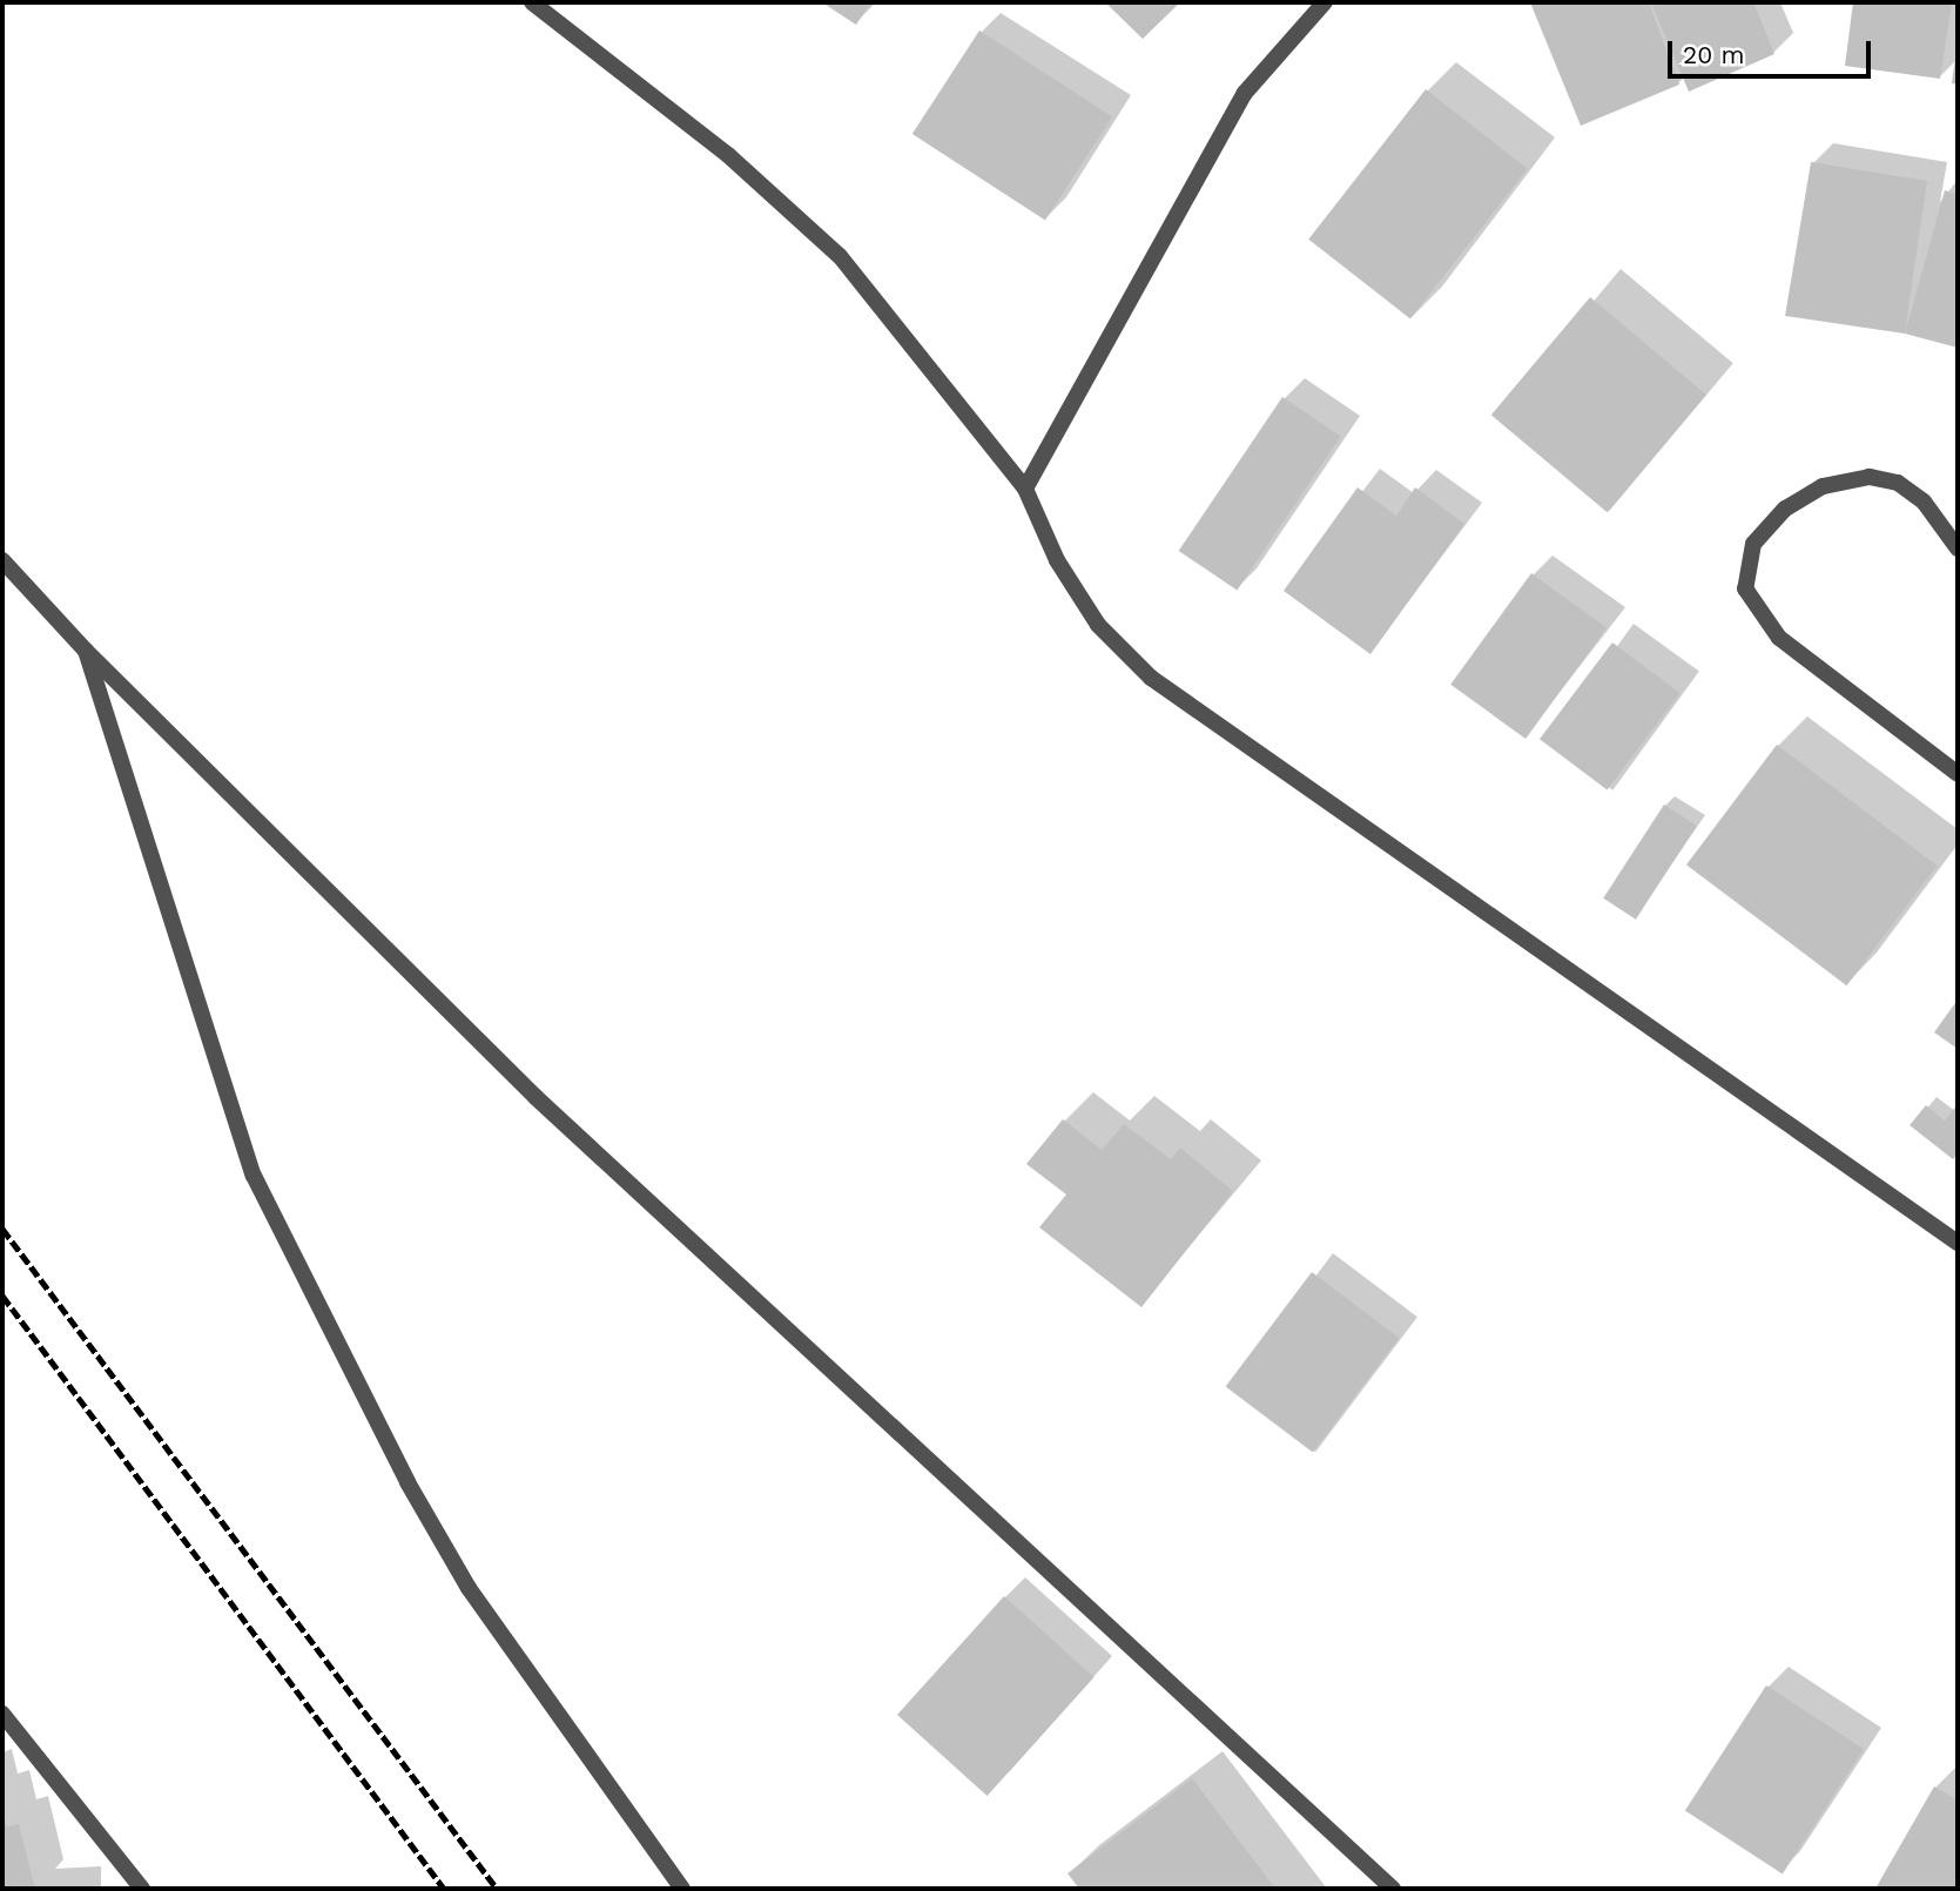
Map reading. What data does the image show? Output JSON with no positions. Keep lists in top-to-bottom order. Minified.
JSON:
{"scale_bar":"20 m"}
